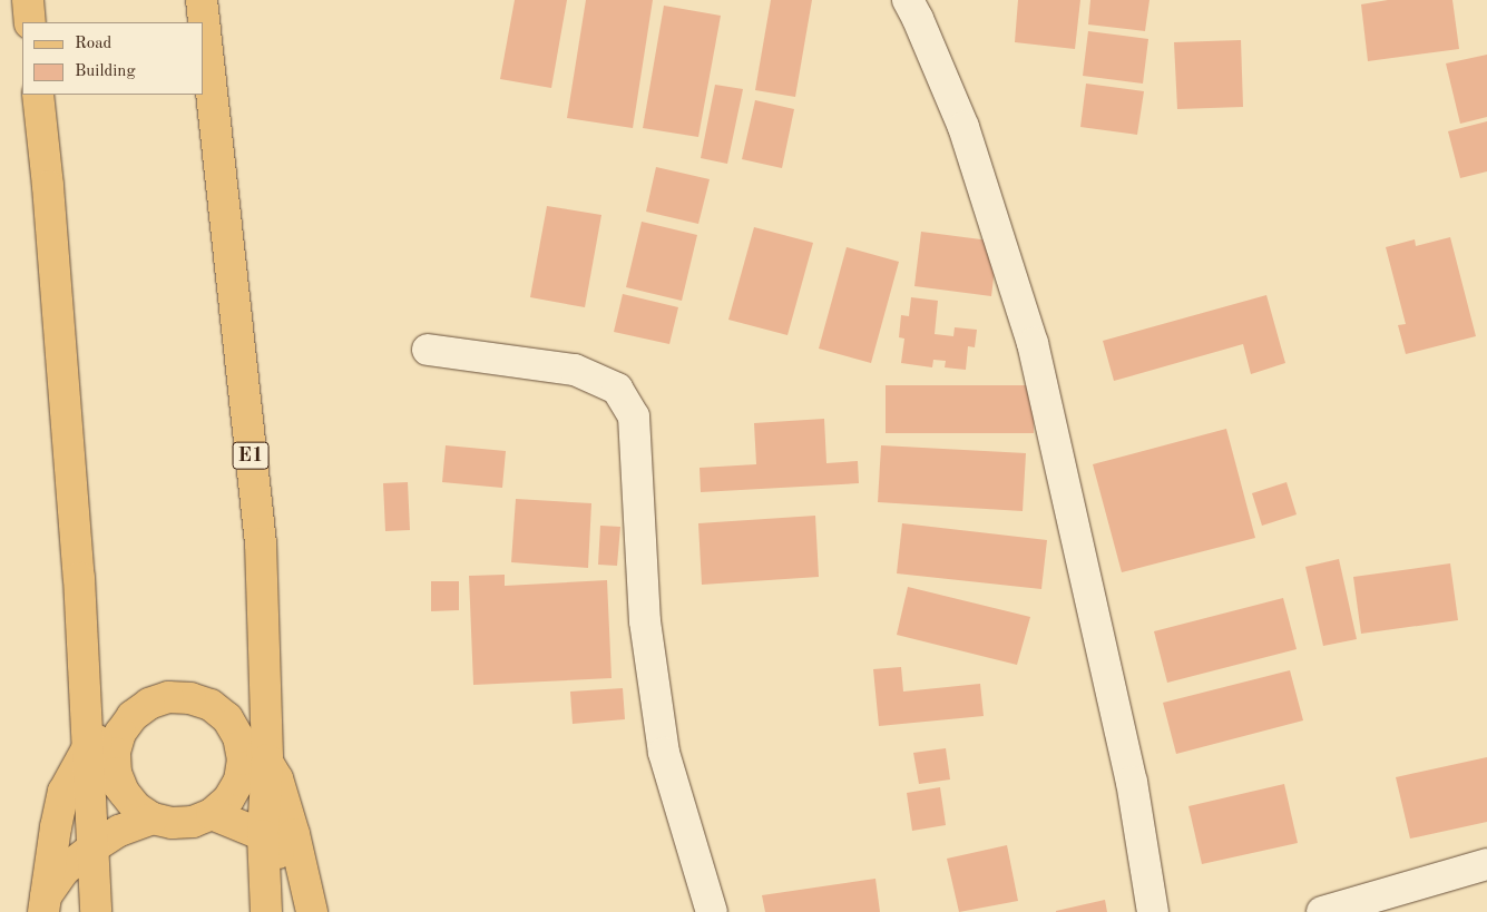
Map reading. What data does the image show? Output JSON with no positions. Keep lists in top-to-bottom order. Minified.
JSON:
{"streets":{"main road":["E1"]},"legend":["Road","Building"]}
